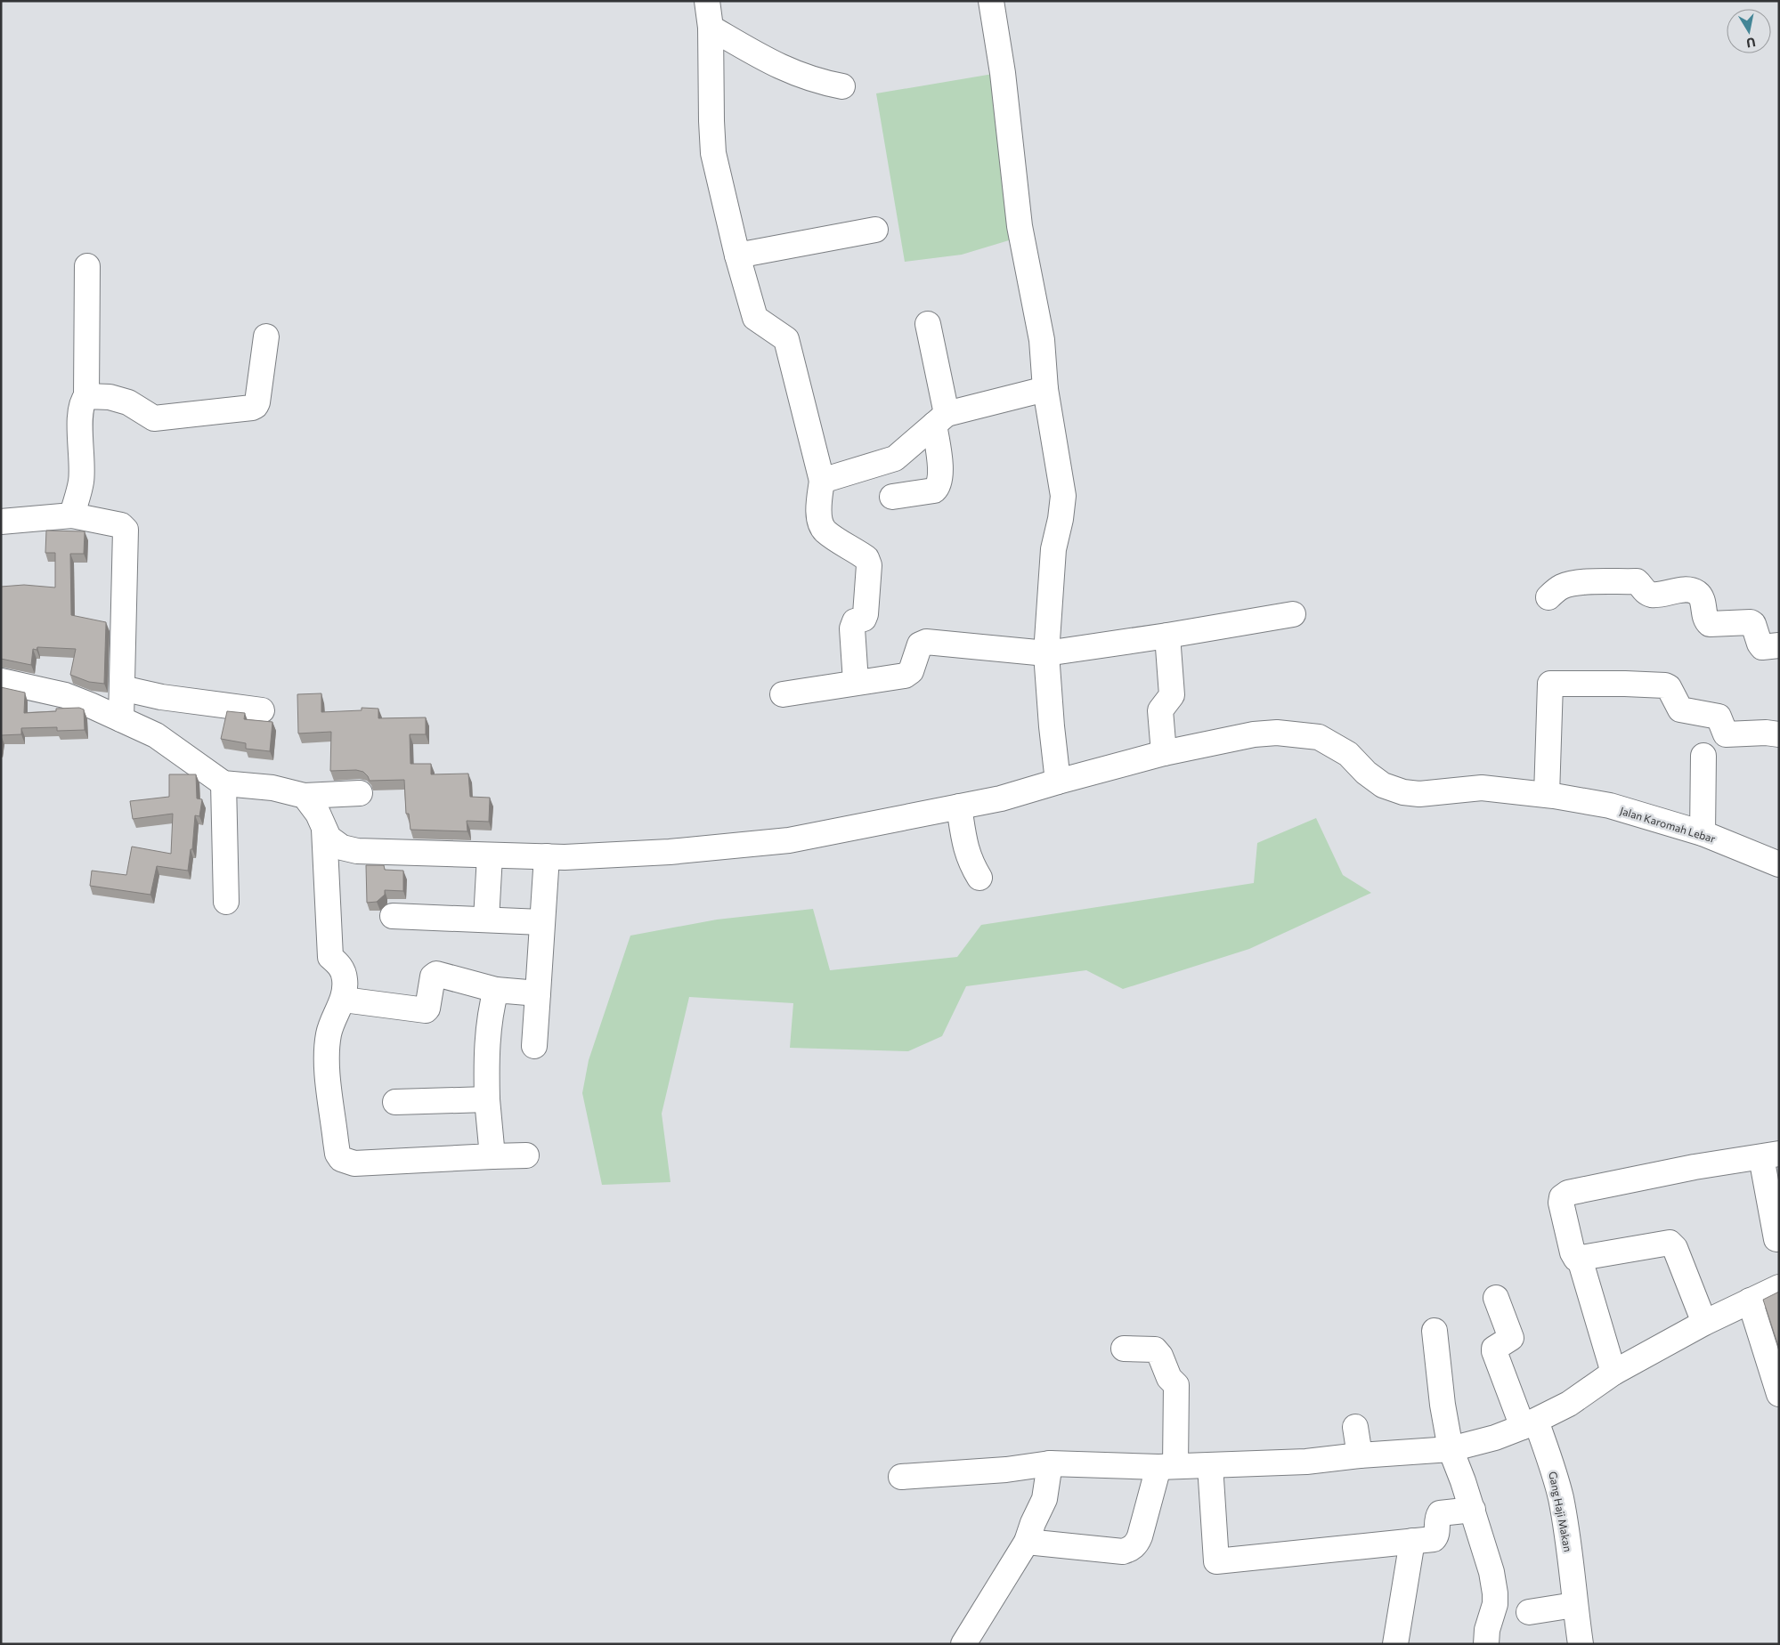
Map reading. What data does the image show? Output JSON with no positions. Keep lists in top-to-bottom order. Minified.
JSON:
{"streets":{"street":["Jalan Karomah Lebar","Gang Haji Makan"]},"north":"bottom"}
